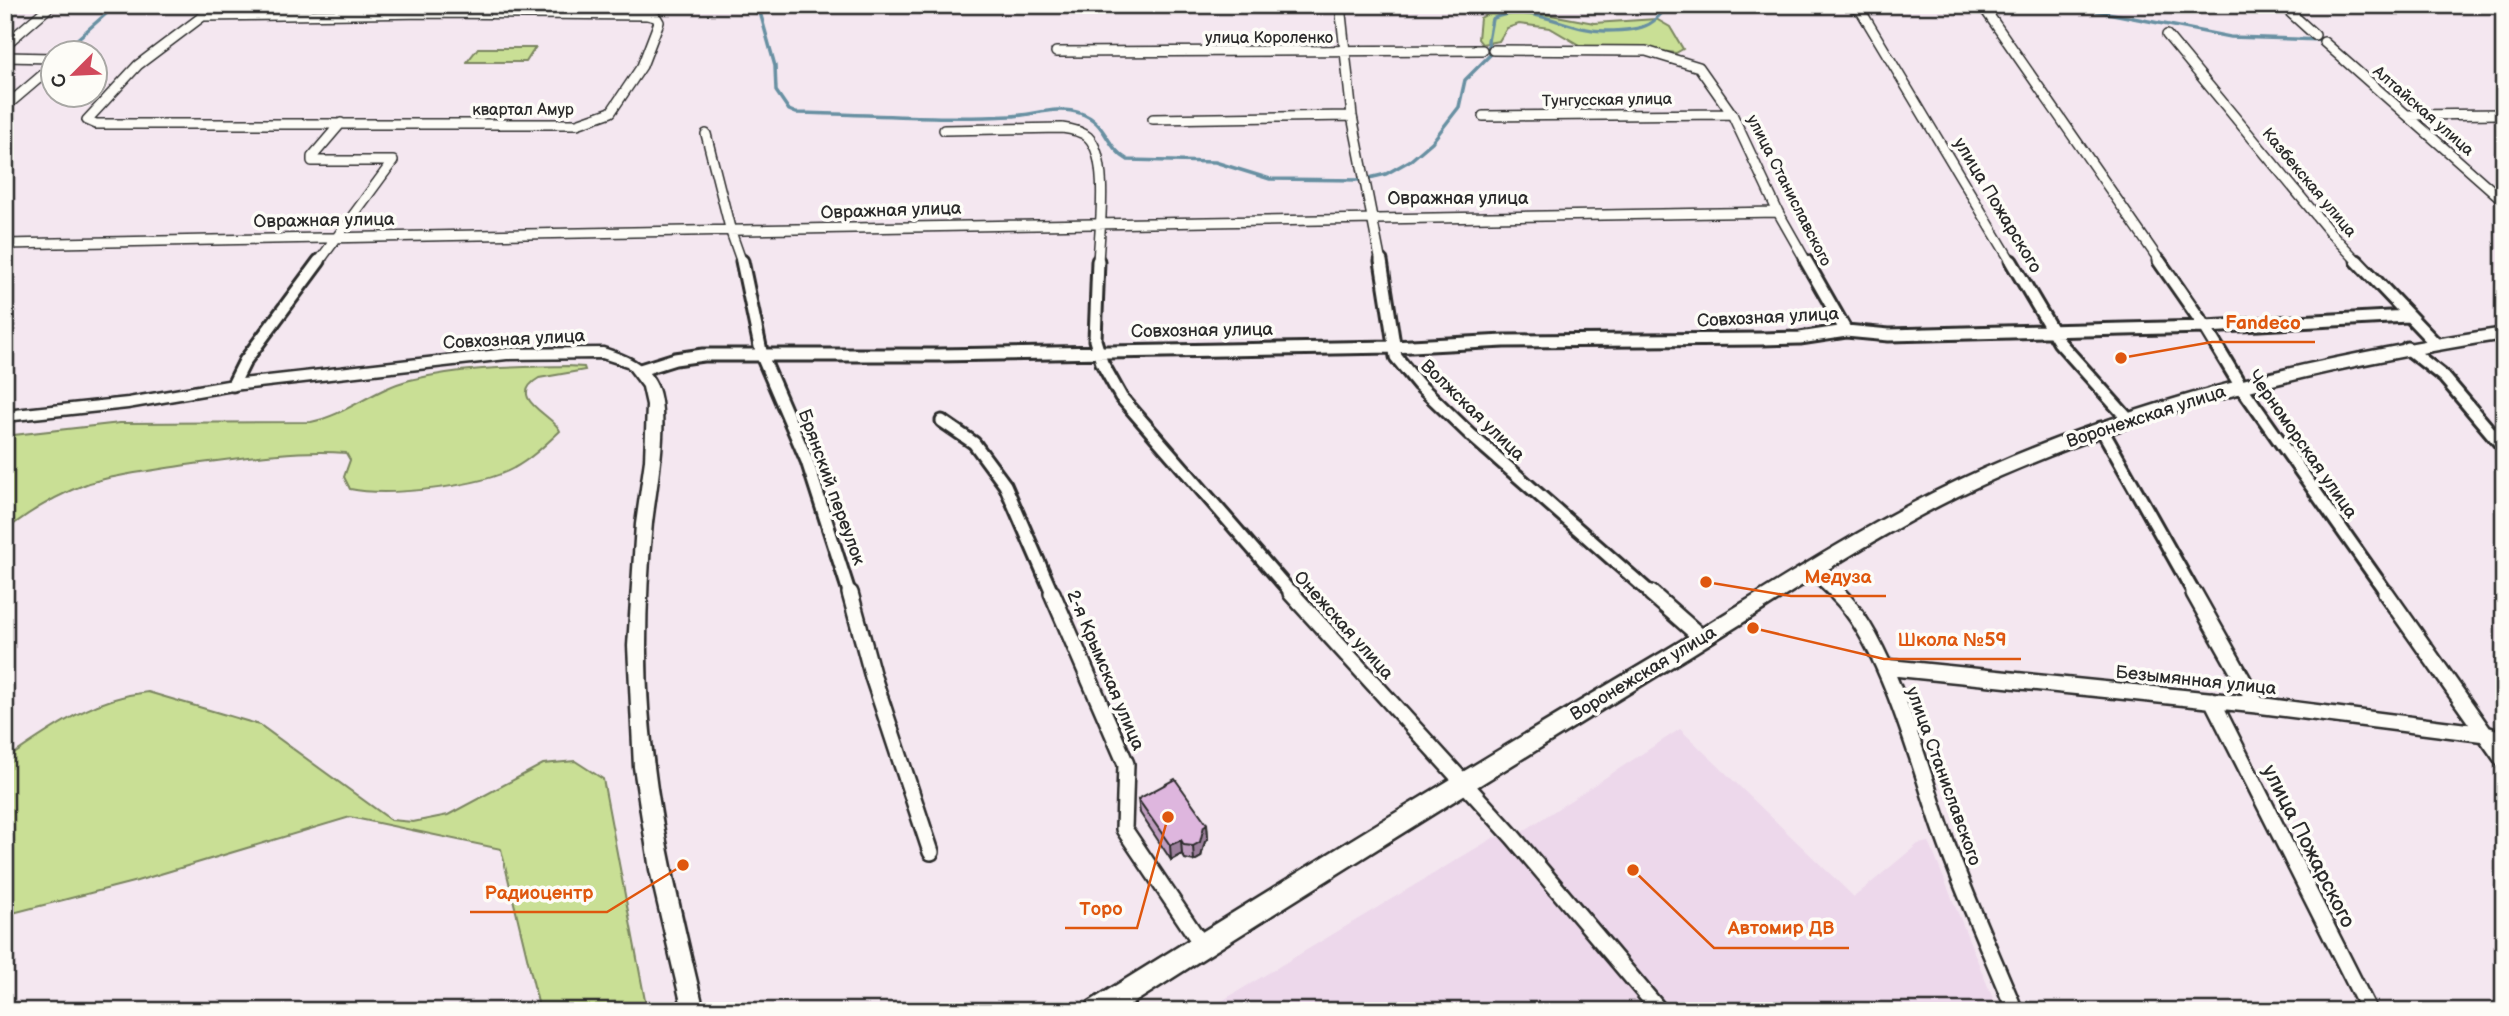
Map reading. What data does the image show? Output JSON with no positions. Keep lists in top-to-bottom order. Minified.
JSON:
{"streets":{"highway":["Воронежская улица"],"main road":["Совхозная улица"],"street":["улица Короленко","Тунгусская улица","квартал Амур","Алтайская улица","Казбекская улица","улица Станиславского","Овражная улица","улица Пожарского","Волжская улица","Черноморская улица","Брянский переулок","Онежская улица","2-я Крымская улица","Безымянная улица"]},"crossings":[["улица Короленко","Волжская улица"],["Тунгусская улица","улица Станиславского"],["Казбекская улица","Совхозная улица"],["Казбекская улица","Воронежская улица"],["улица Станиславского","Овражная улица"],["улица Станиславского","Совхозная улица"],["улица Станиславского","Воронежская улица"],["улица Станиславского","Безымянная улица"],["Овражная улица","Волжская улица"],["Овражная улица","Брянский переулок"],["Овражная улица","Онежская улица"],["улица Пожарского","Совхозная улица"],["улица Пожарского","Воронежская улица"],["улица Пожарского","Безымянная улица"],["Совхозная улица","Волжская улица"],["Совхозная улица","Черноморская улица"],["Совхозная улица","Брянский переулок"],["Совхозная улица","Онежская улица"],["Волжская улица","Воронежская улица"],["Воронежская улица","Черноморская улица"],["Воронежская улица","Онежская улица"],["Воронежская улица","2-я Крымская улица"],["Черноморская улица","Безымянная улица"]],"places":["Fandeco","Медуза","Школа №59","Торо","Радиоцентр","Автомир ДВ"],"north":"bottom left"}
